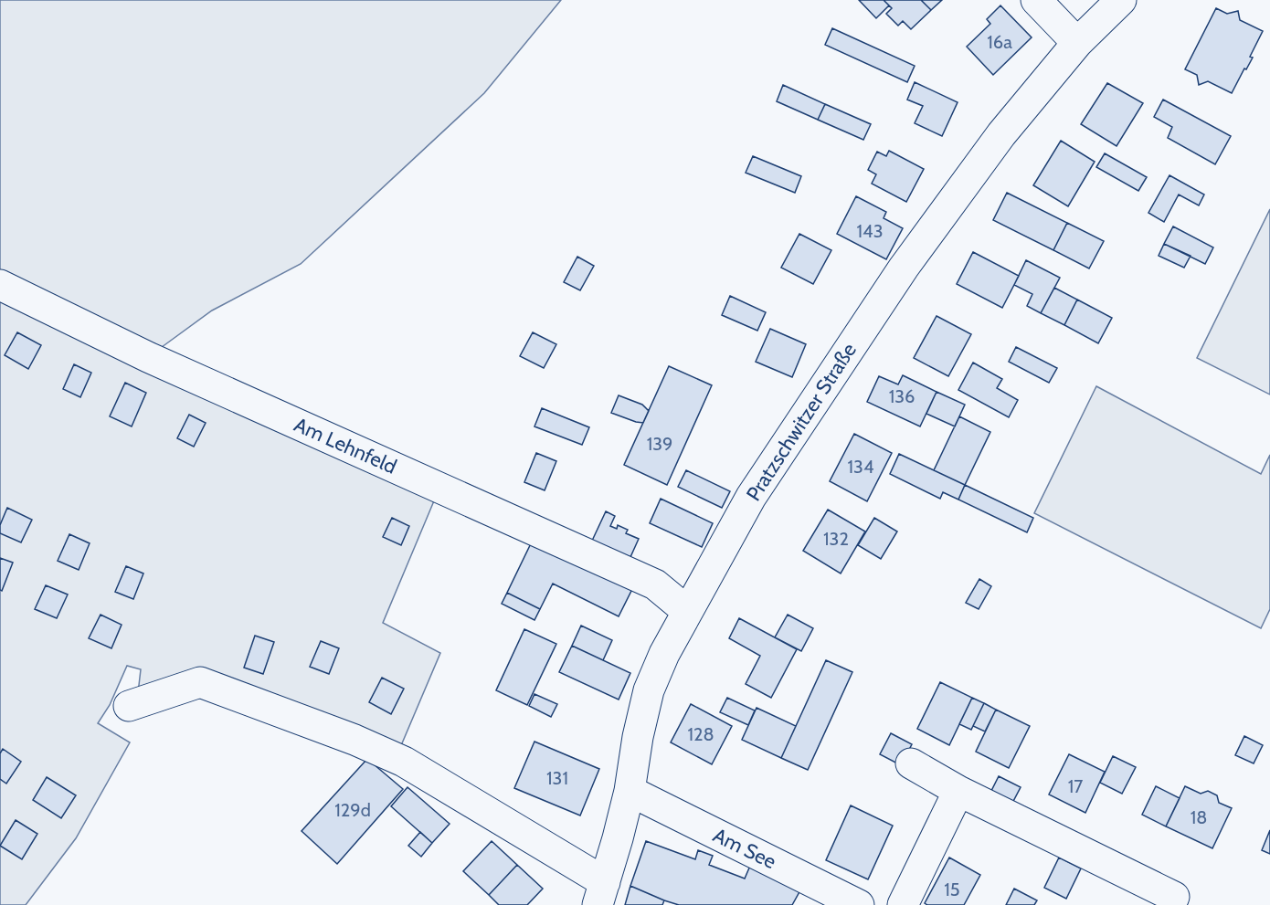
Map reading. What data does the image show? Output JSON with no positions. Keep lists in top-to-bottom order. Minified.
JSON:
{"streets":{"street":["Pratzschwitzer Straße","Am Lehnfeld","Am See"]},"crossings":[["Pratzschwitzer Straße","Am Lehnfeld"],["Pratzschwitzer Straße","Am See"]],"house_numbers":["16a","143","136","139","134","132","128","131","17","129d","18","15"]}
